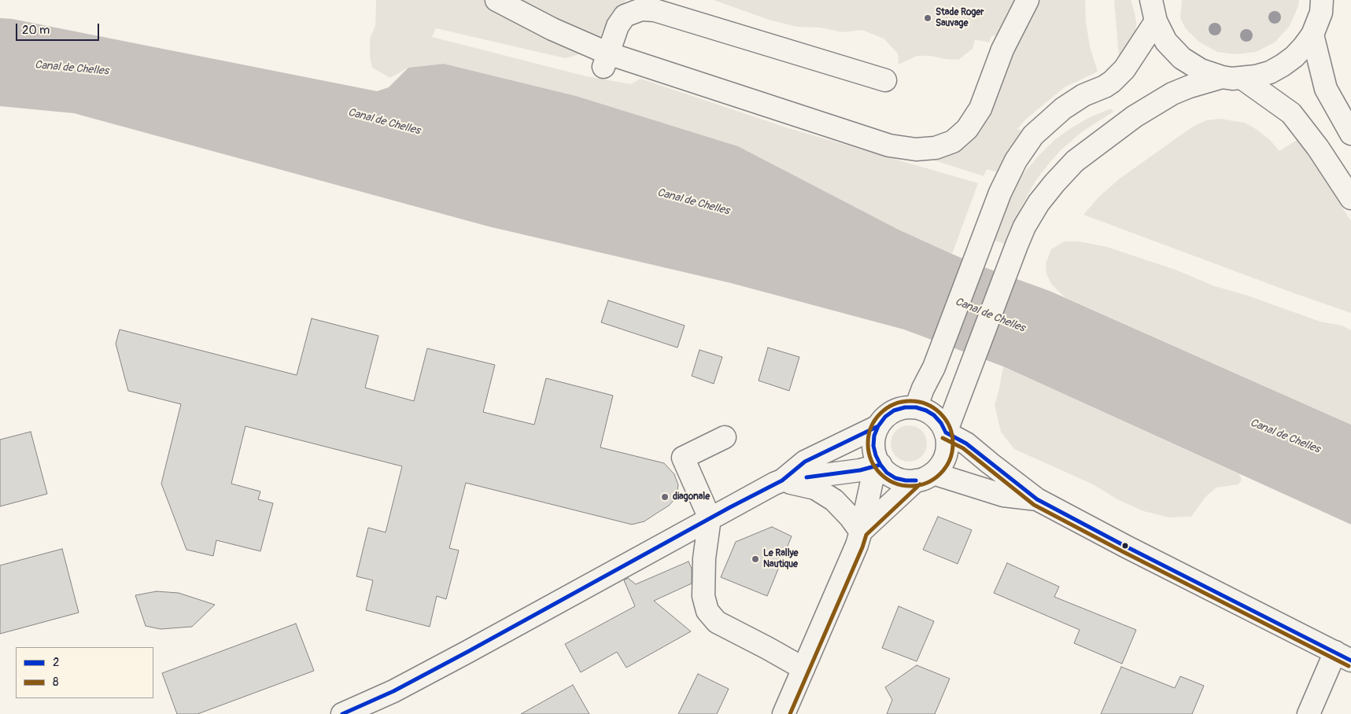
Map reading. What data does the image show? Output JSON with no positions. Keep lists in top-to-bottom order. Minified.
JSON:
{"water":["Canal de Chelles"],"places":["Stade Roger Sauvage","diagonale","Le Rallye Nautique"],"lines":["transit line 8","transit line 2"],"legend":["2","8"],"scale_bar":"20 m"}
